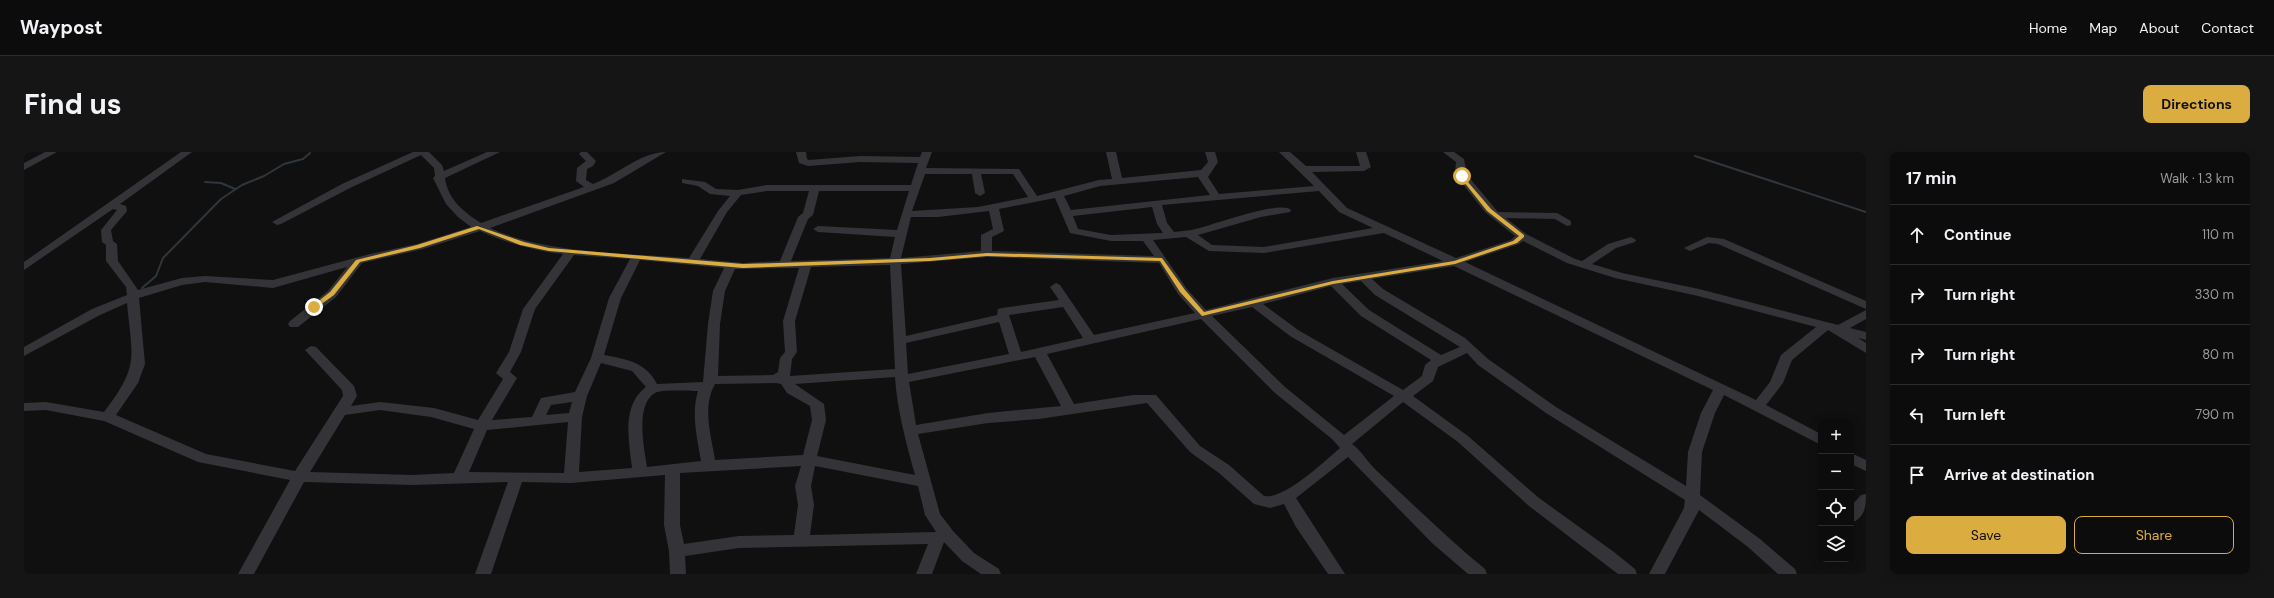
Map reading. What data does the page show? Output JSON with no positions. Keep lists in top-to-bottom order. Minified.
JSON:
{"page":{"header":"Waypost","nav":["Home","Map","About","Contact"],"buttons":["Directions",["Save","Share"]],"title":"Find us","heading":["17 min","Walk · 1.3 km"],"list":[["Continue","110 m"],["Turn right","330 m"],["Turn right","80 m"],["Turn left","790 m"],"Arrive at destination"],"map_buttons":["+","−"]}}
